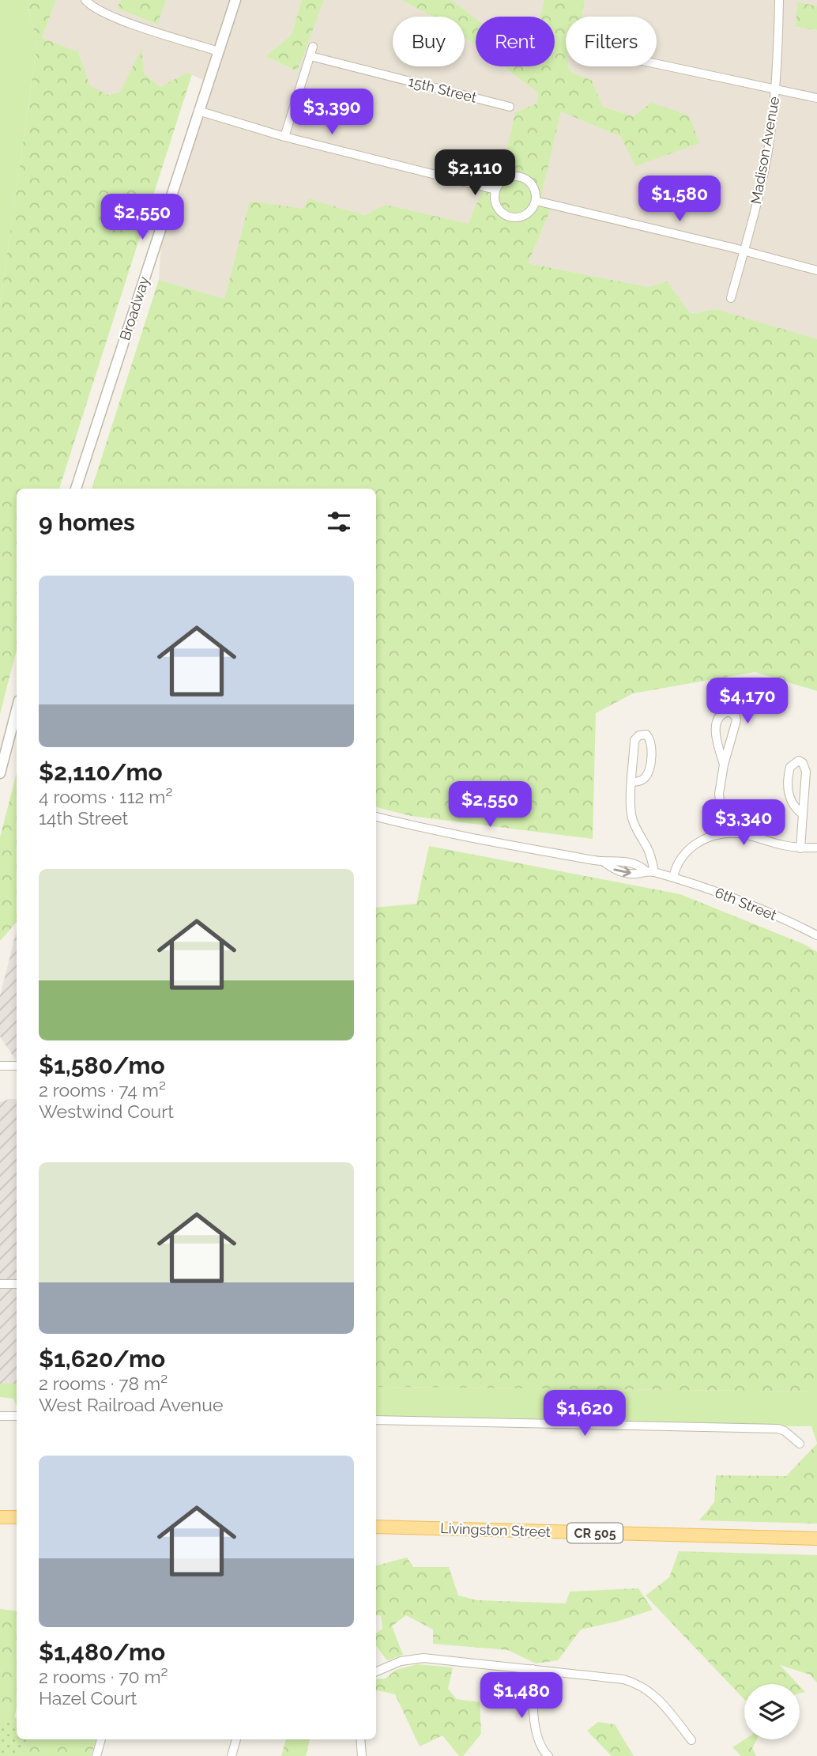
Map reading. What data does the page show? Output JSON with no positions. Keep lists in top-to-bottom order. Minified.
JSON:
{"streets":{"main road":["Livingston Street","CR 505"],"street":["15th Street","Madison Avenue","Broadway","6th Street"]},"page":{"chip":["Buy","Rent","Filters"],"price":["$3,390","$2,110","$1,580","$2,550","$4,170","$2,550","$3,340","$1,620","$1,480"],"heading":"9 homes","list":[{"name":"$2,110/mo","note":"4 rooms · 112 m² · 14th Street"},{"name":"$1,580/mo","note":"2 rooms · 74 m² · Westwind Court"},{"name":"$1,620/mo","note":"2 rooms · 78 m² · West Railroad Avenue"},{"name":"$1,480/mo","note":"2 rooms · 70 m² · Hazel Court"}]}}
